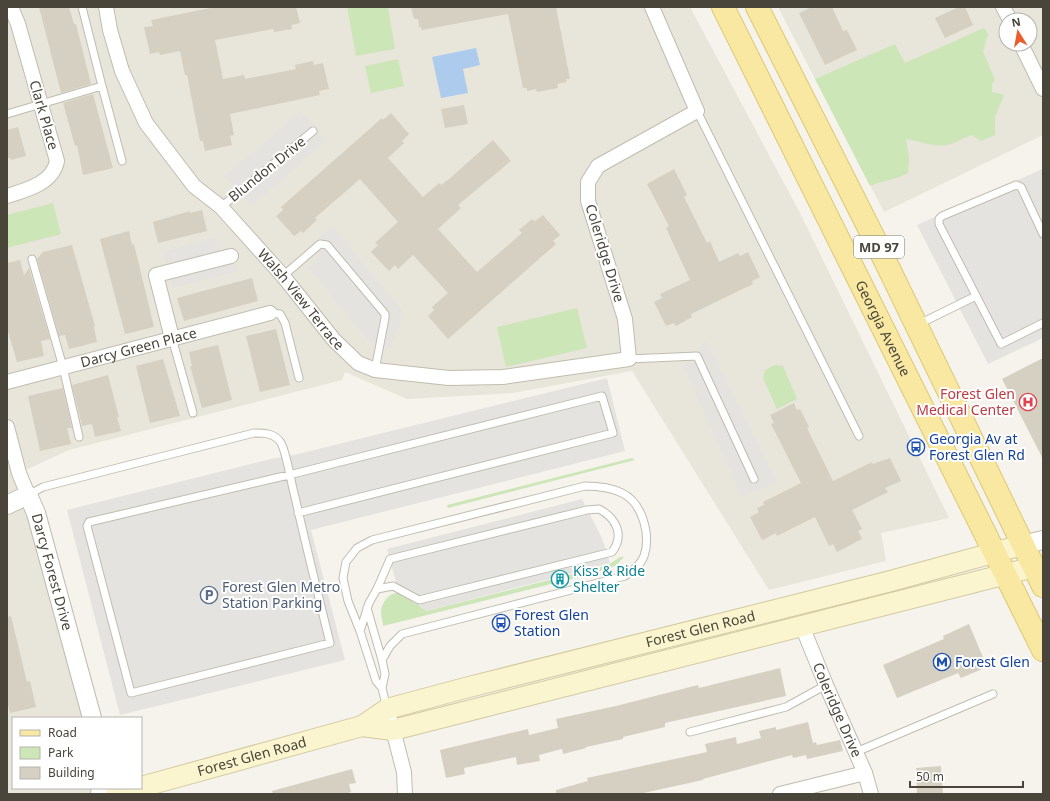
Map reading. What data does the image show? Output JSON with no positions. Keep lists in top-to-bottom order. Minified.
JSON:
{"streets":{"main road":["MD 97","Georgia Avenue","Forest Glen Road"],"street":["Clark Place","Coleridge Drive","Walsh View Terrace","Darcy Green Place","Darcy Forest Drive"],"lane":["Blundon Drive"]},"crossings":[["Blundon Drive","Walsh View Terrace"],["MD 97","Forest Glen Road"],["Coleridge Drive","Walsh View Terrace"],["Coleridge Drive","Forest Glen Road"],["Georgia Avenue","Forest Glen Road"]],"places":{"hospital":["Forest Glen Medical Center"],"bus stop":["Georgia Av at Forest Glen Rd","Forest Glen Station"],"building":["Kiss & Ride Shelter"],"parking":["Forest Glen Metro Station Parking"],"metro station":["Forest Glen"]},"legend":["Road","Park","Building"],"scale_bar":"50 m","north":"top"}
